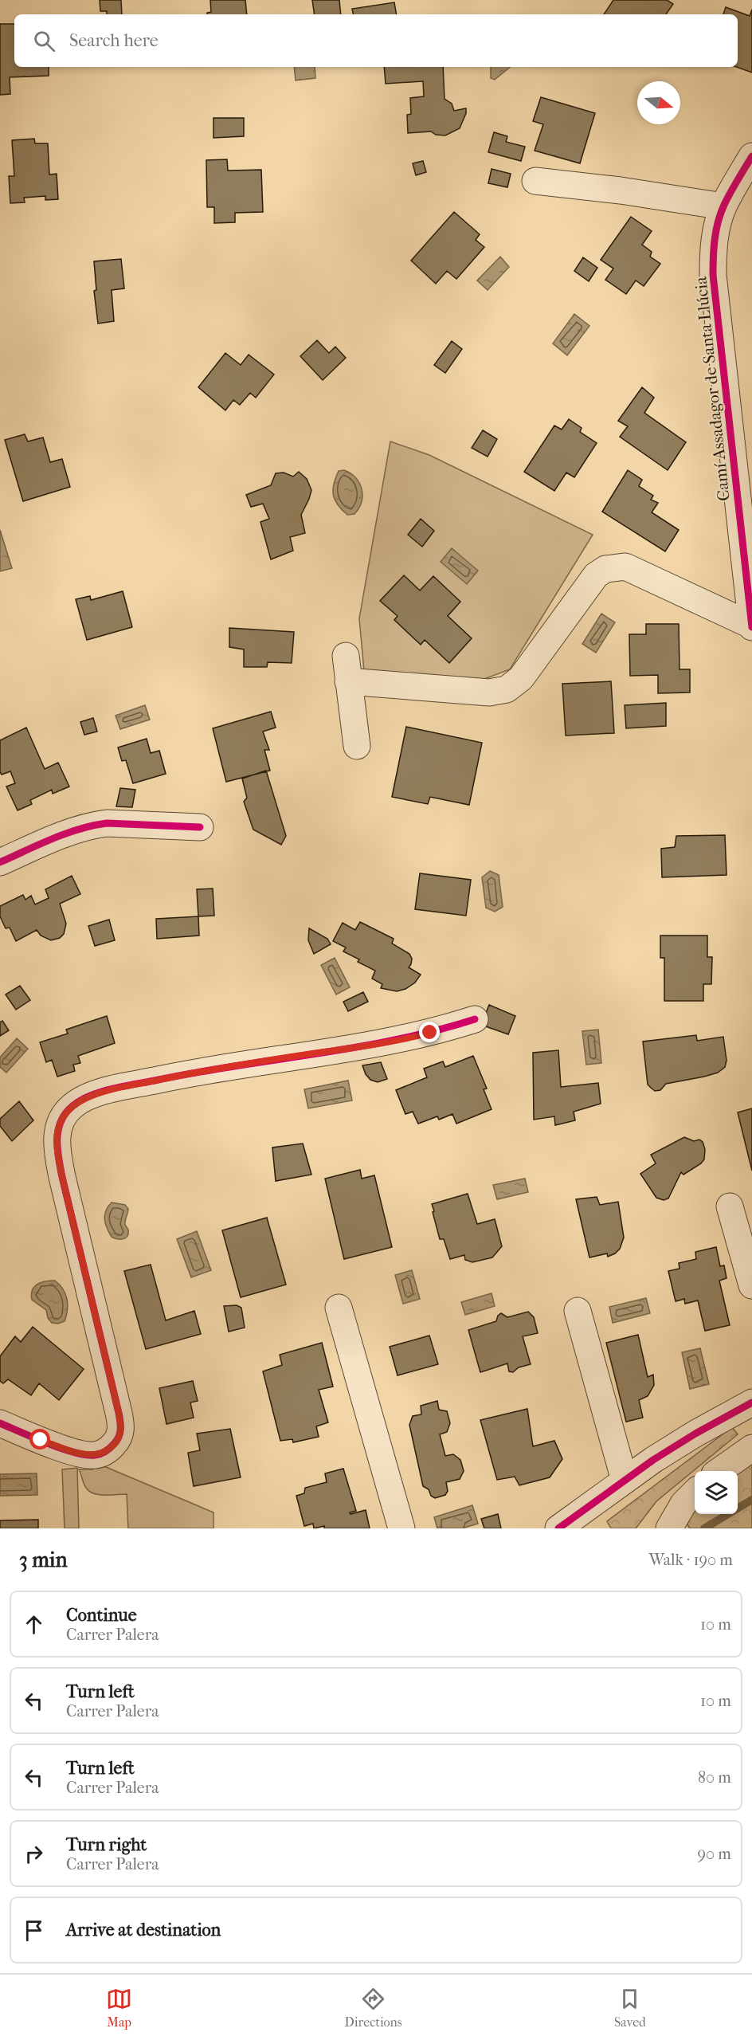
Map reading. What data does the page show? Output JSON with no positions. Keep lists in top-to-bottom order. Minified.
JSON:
{"streets":{"street":["Camí Assadagor de Santa Llúcia"]},"north":"right","page":{"search":"Search here","heading":["3 min","Walk · 190 m"],"list":[["Continue","Carrer Palera","10 m"],["Turn left","Carrer Palera","10 m"],["Turn left","Carrer Palera","80 m"],["Turn right","Carrer Palera","90 m"],"Arrive at destination"],"nav":["Map","Directions","Saved"]}}
